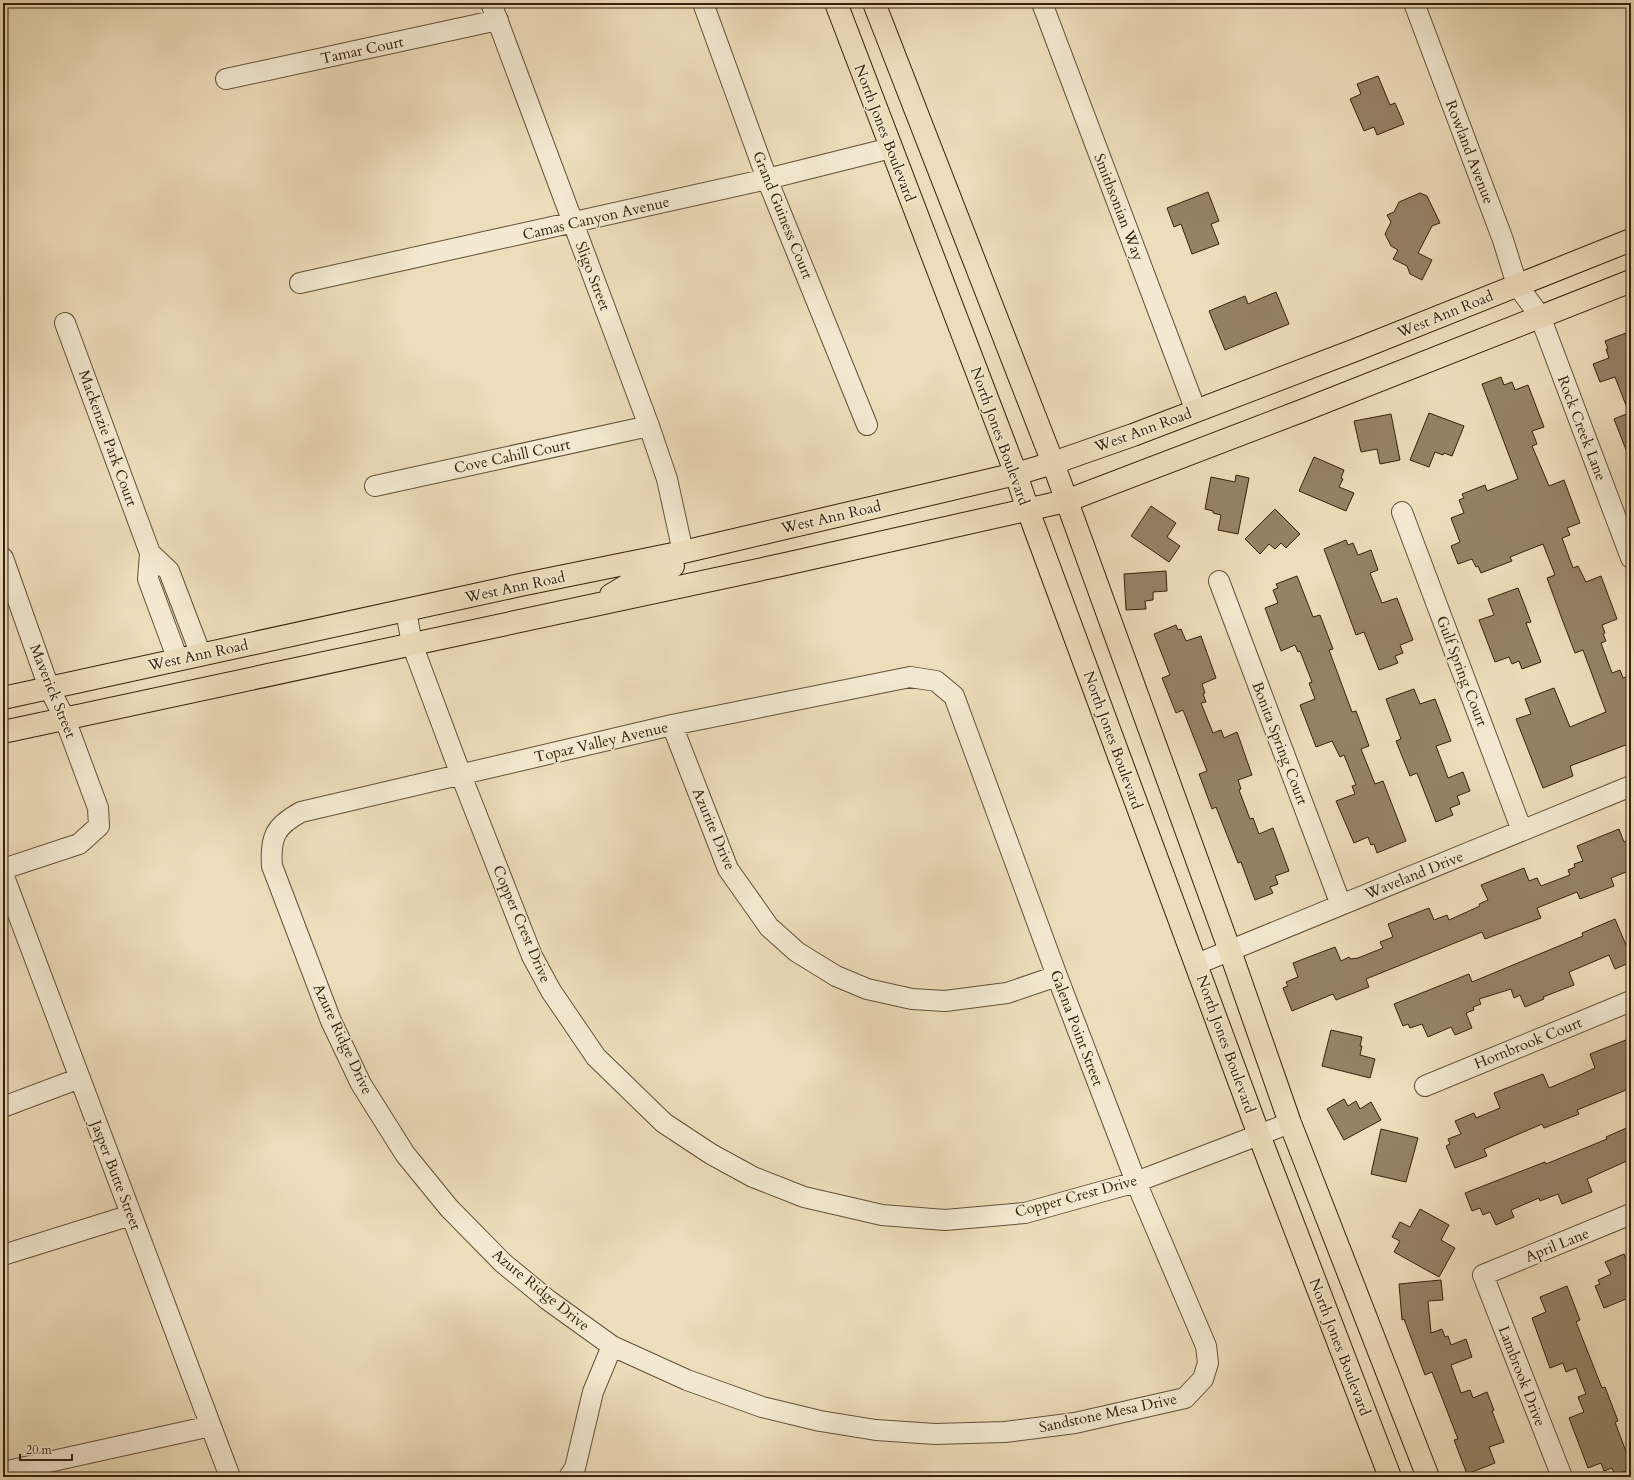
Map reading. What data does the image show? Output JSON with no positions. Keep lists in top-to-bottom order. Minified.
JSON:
{"streets":{"main road":["North Jones Boulevard","West Ann Road"],"street":["Tamar Court","Rowland Avenue","Smithsonian Way","Grand Guiness Court","Camas Canyon Avenue","Sligo Street","Rock Creek Lane","Mackenzie Park Court","Cove Cahill Court","Gulf Spring Court","Maverick Street","Topaz Valley Avenue","Bonita Spring Court","Azurite Drive","Waveland Drive","Copper Crest Drive","Galena Point Street","Azure Ridge Drive","Hornbrook Court","Jasper Butte Street","April Lane","Lambrook Drive","Sandstone Mesa Drive"]},"crossings":[["Tamar Court","Sligo Street"],["North Jones Boulevard","Camas Canyon Avenue"],["North Jones Boulevard","West Ann Road"],["North Jones Boulevard","Waveland Drive"],["North Jones Boulevard","Copper Crest Drive"],["Rowland Avenue","West Ann Road"],["Rowland Avenue","Rock Creek Lane"],["Smithsonian Way","West Ann Road"],["Grand Guiness Court","Camas Canyon Avenue"],["Camas Canyon Avenue","Sligo Street"],["Sligo Street","West Ann Road"],["Sligo Street","Cove Cahill Court"],["West Ann Road","Rock Creek Lane"],["West Ann Road","Mackenzie Park Court"],["West Ann Road","Maverick Street"],["West Ann Road","Copper Crest Drive"],["Gulf Spring Court","Waveland Drive"],["Topaz Valley Avenue","Azurite Drive"],["Topaz Valley Avenue","Copper Crest Drive"],["Topaz Valley Avenue","Galena Point Street"],["Topaz Valley Avenue","Azure Ridge Drive"],["Bonita Spring Court","Waveland Drive"],["Azurite Drive","Galena Point Street"],["Copper Crest Drive","Galena Point Street"],["Galena Point Street","Sandstone Mesa Drive"],["Azure Ridge Drive","Sandstone Mesa Drive"],["April Lane","Lambrook Drive"]],"scale_bar":"20 m"}
